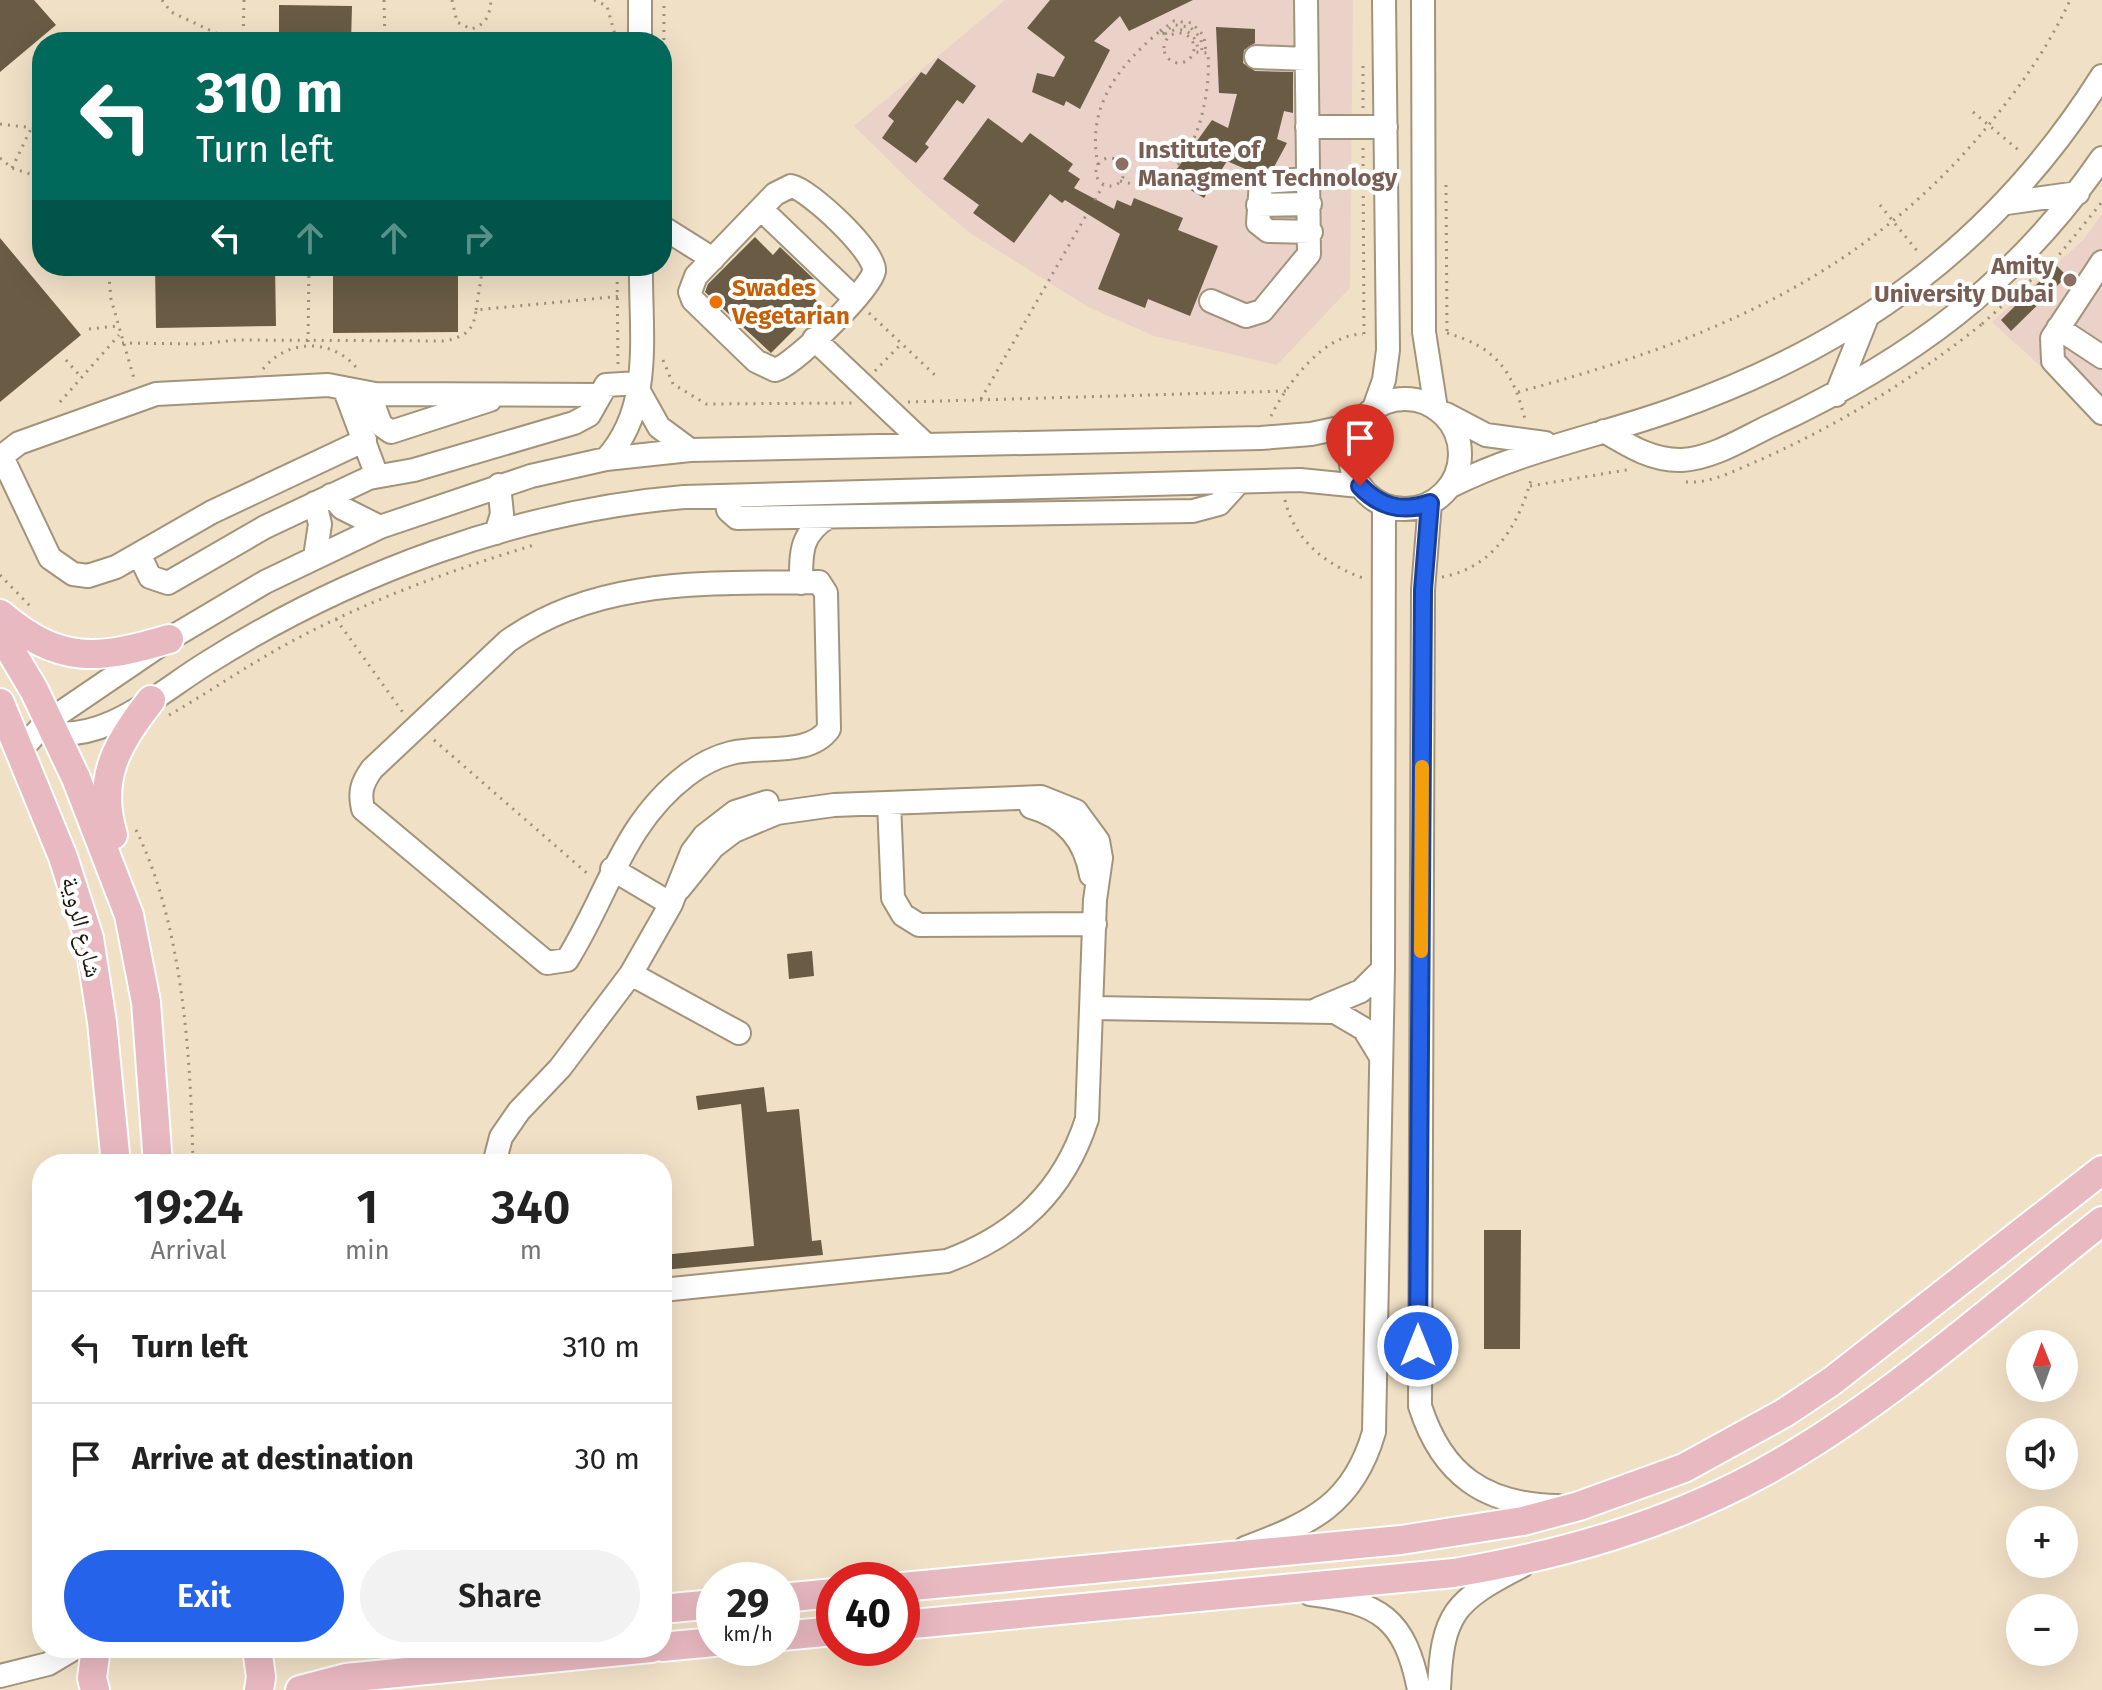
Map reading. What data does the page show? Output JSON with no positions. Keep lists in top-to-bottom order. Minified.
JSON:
{"streets":{"main road":["شارع الروية"]},"places":["Institute of Managment Technology","Amity University Dubai","Swades Vegetarian"],"north":"top","page":{"turn":["310 m","Turn left"],"eta":["19:24","Arrival","1","min","340","m"],"list":[{"name":"Turn left","value":"310 m"},{"name":"Arrive at destination","value":"30 m"}],"map_buttons":["+","−"],"buttons":["Exit","Share"],"speed":"29 km/h","limit":"40"}}
